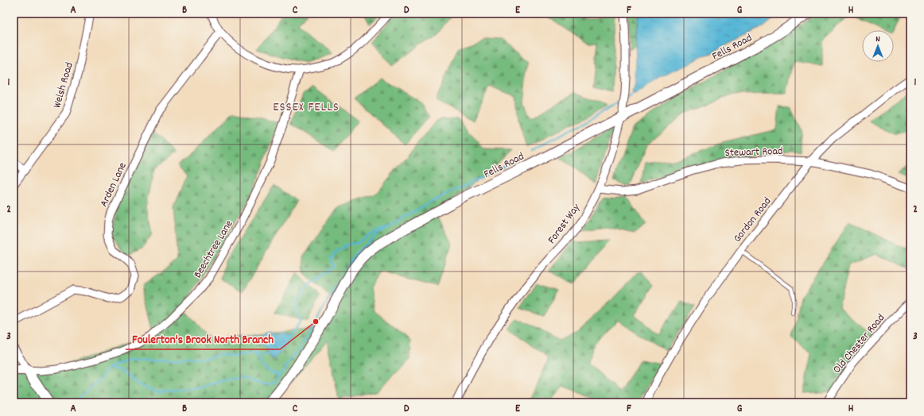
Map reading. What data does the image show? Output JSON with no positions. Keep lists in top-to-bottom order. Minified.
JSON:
{"streets":{"street":["Fells Road","Welsh Road","Stewart Road","Arden Lane","Gordon Road","Forest Way","Beechtree Lane","Old Chester Road"]},"crossings":[["Fells Road","Forest Way"],["Stewart Road","Gordon Road"],["Stewart Road","Forest Way"]],"districts":["ESSEX FELLS"],"places":["Foulerton's Brook North Branch"],"north":"top","grid":{"columns":["A","B","C","D","E","F","G","H"],"rows":["1","2","3"]}}
